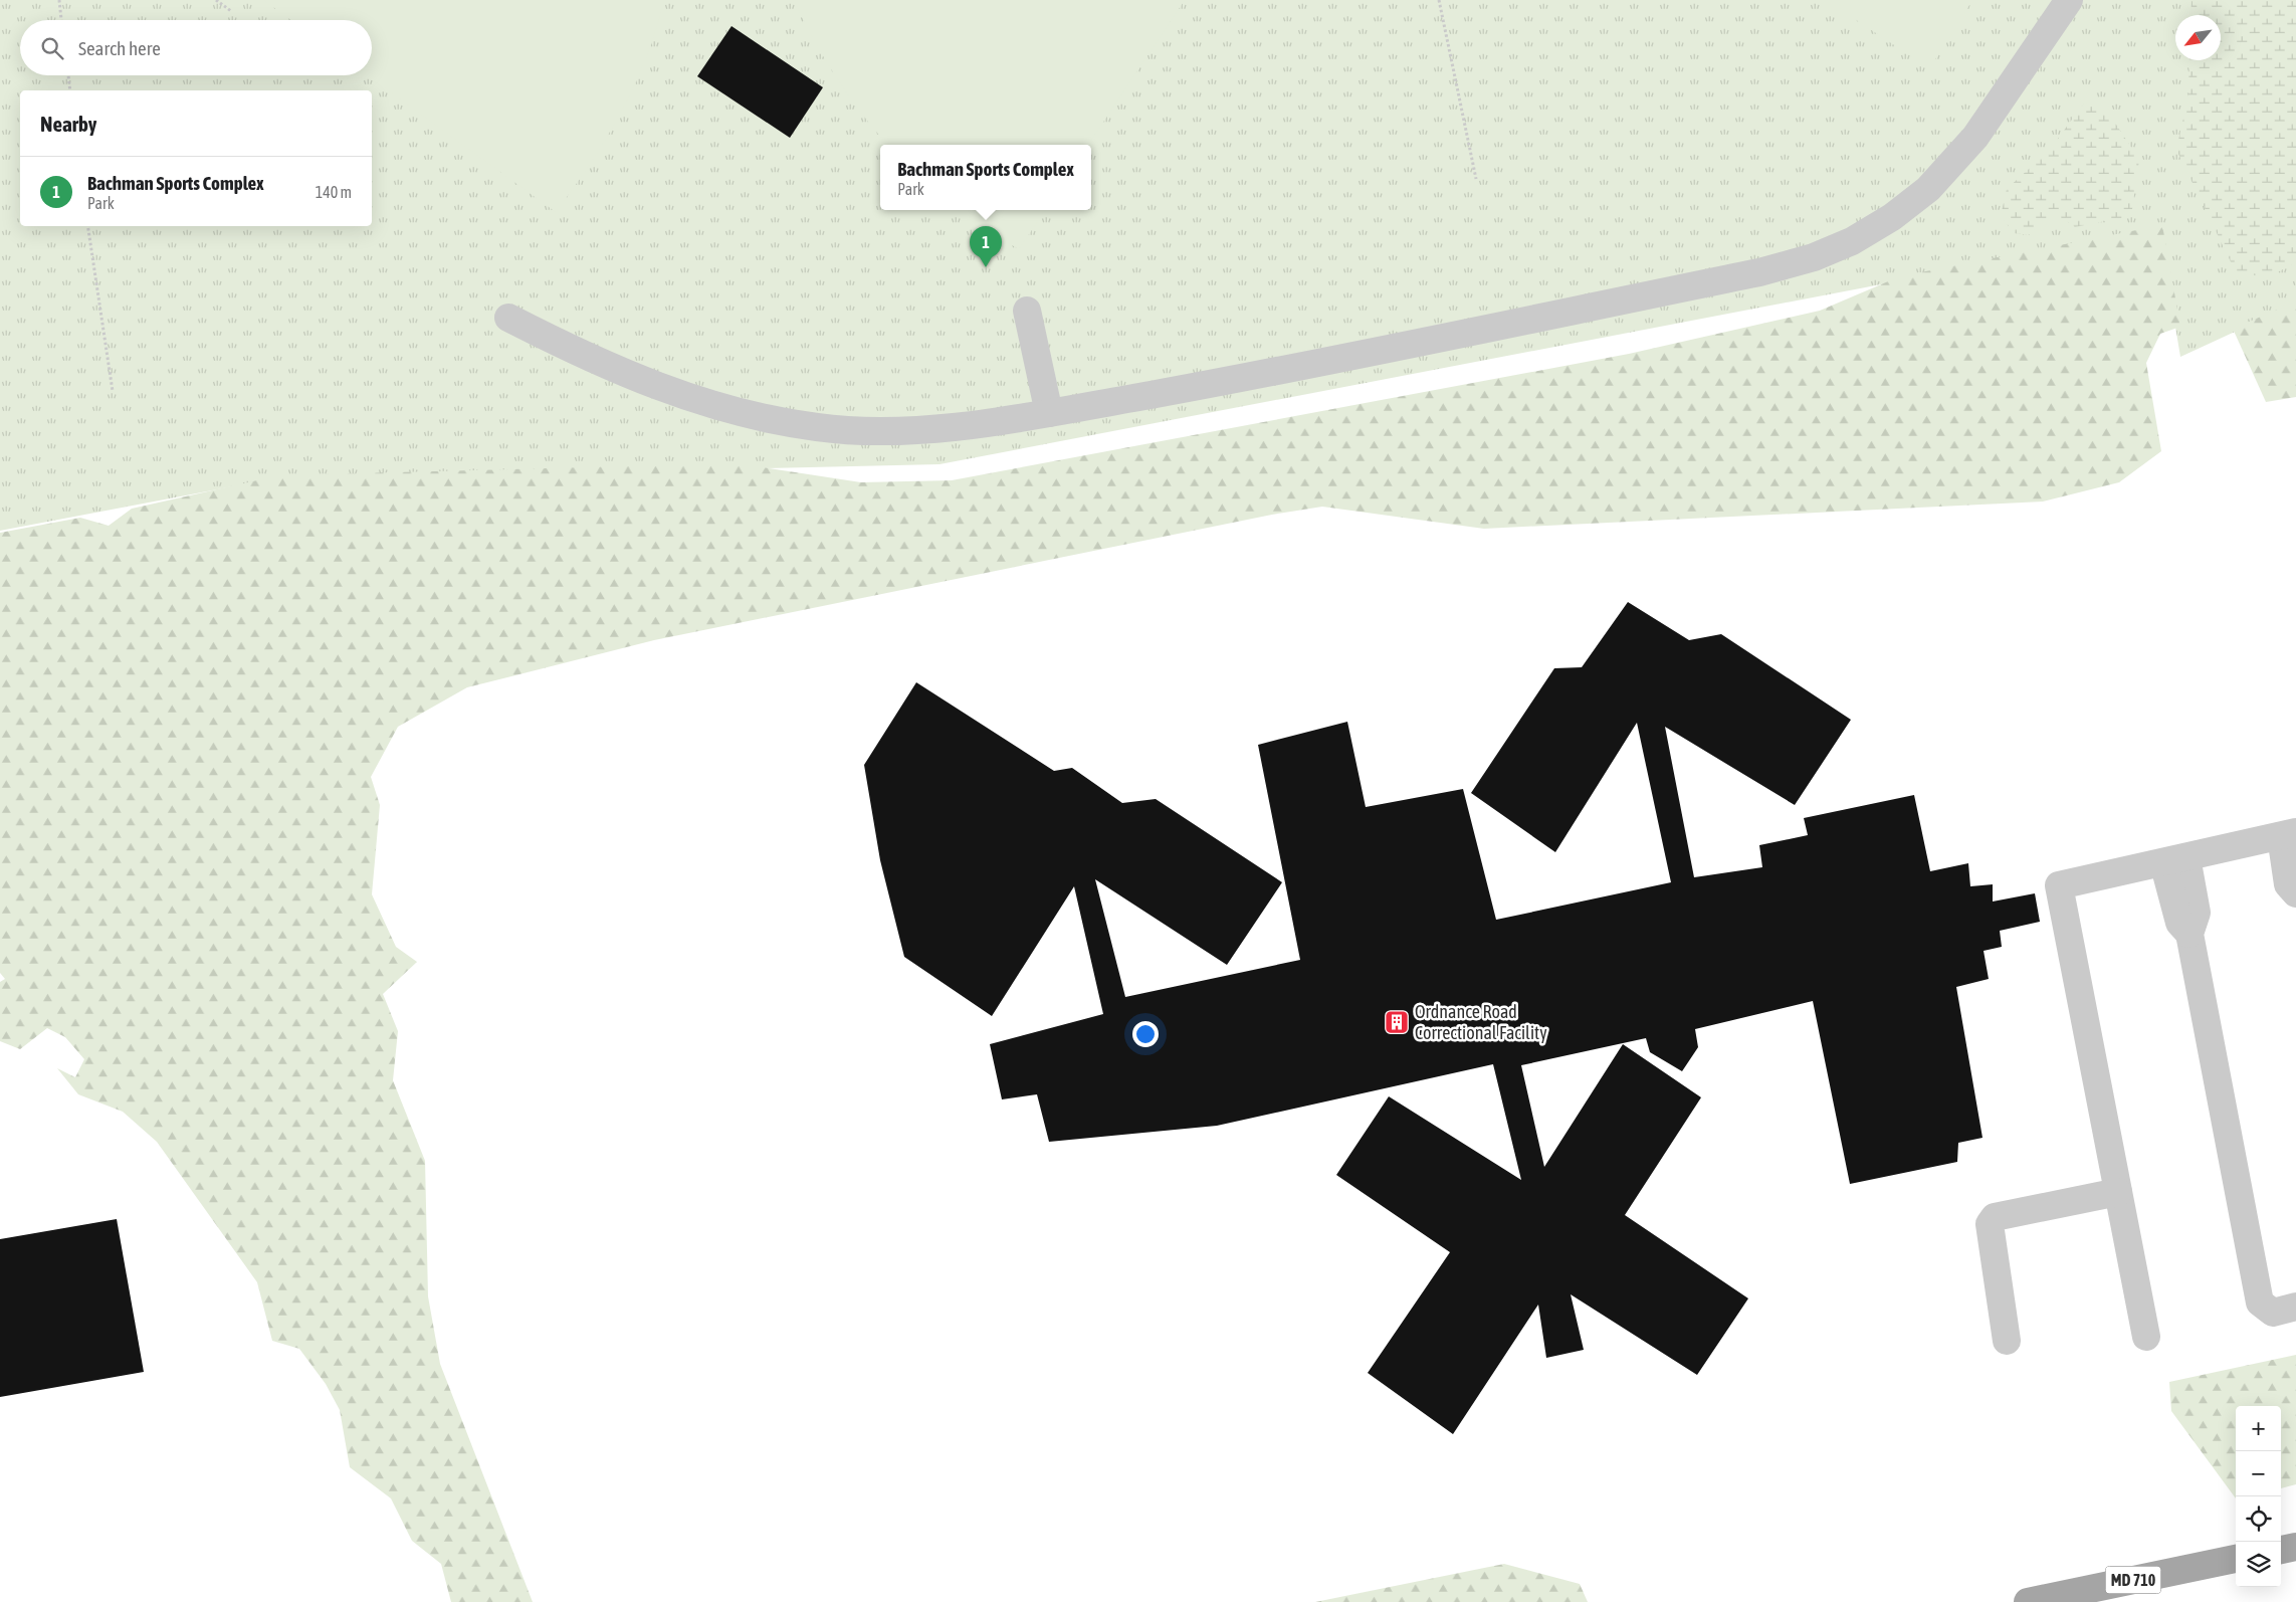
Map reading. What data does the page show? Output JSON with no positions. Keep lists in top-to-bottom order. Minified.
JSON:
{"streets":{"main road":["MD 710"]},"places":{"building":["Ordnance Road Correctional Facility"]},"north":"bottom left","page":{"search":"Search here","heading":"Nearby","popup":["Bachman Sports Complex","Park"],"list":[{"mark":"1","name":"Bachman Sports Complex","note":"Park","value":"140 m"}],"pins":"1","map_buttons":["+","−"]}}
